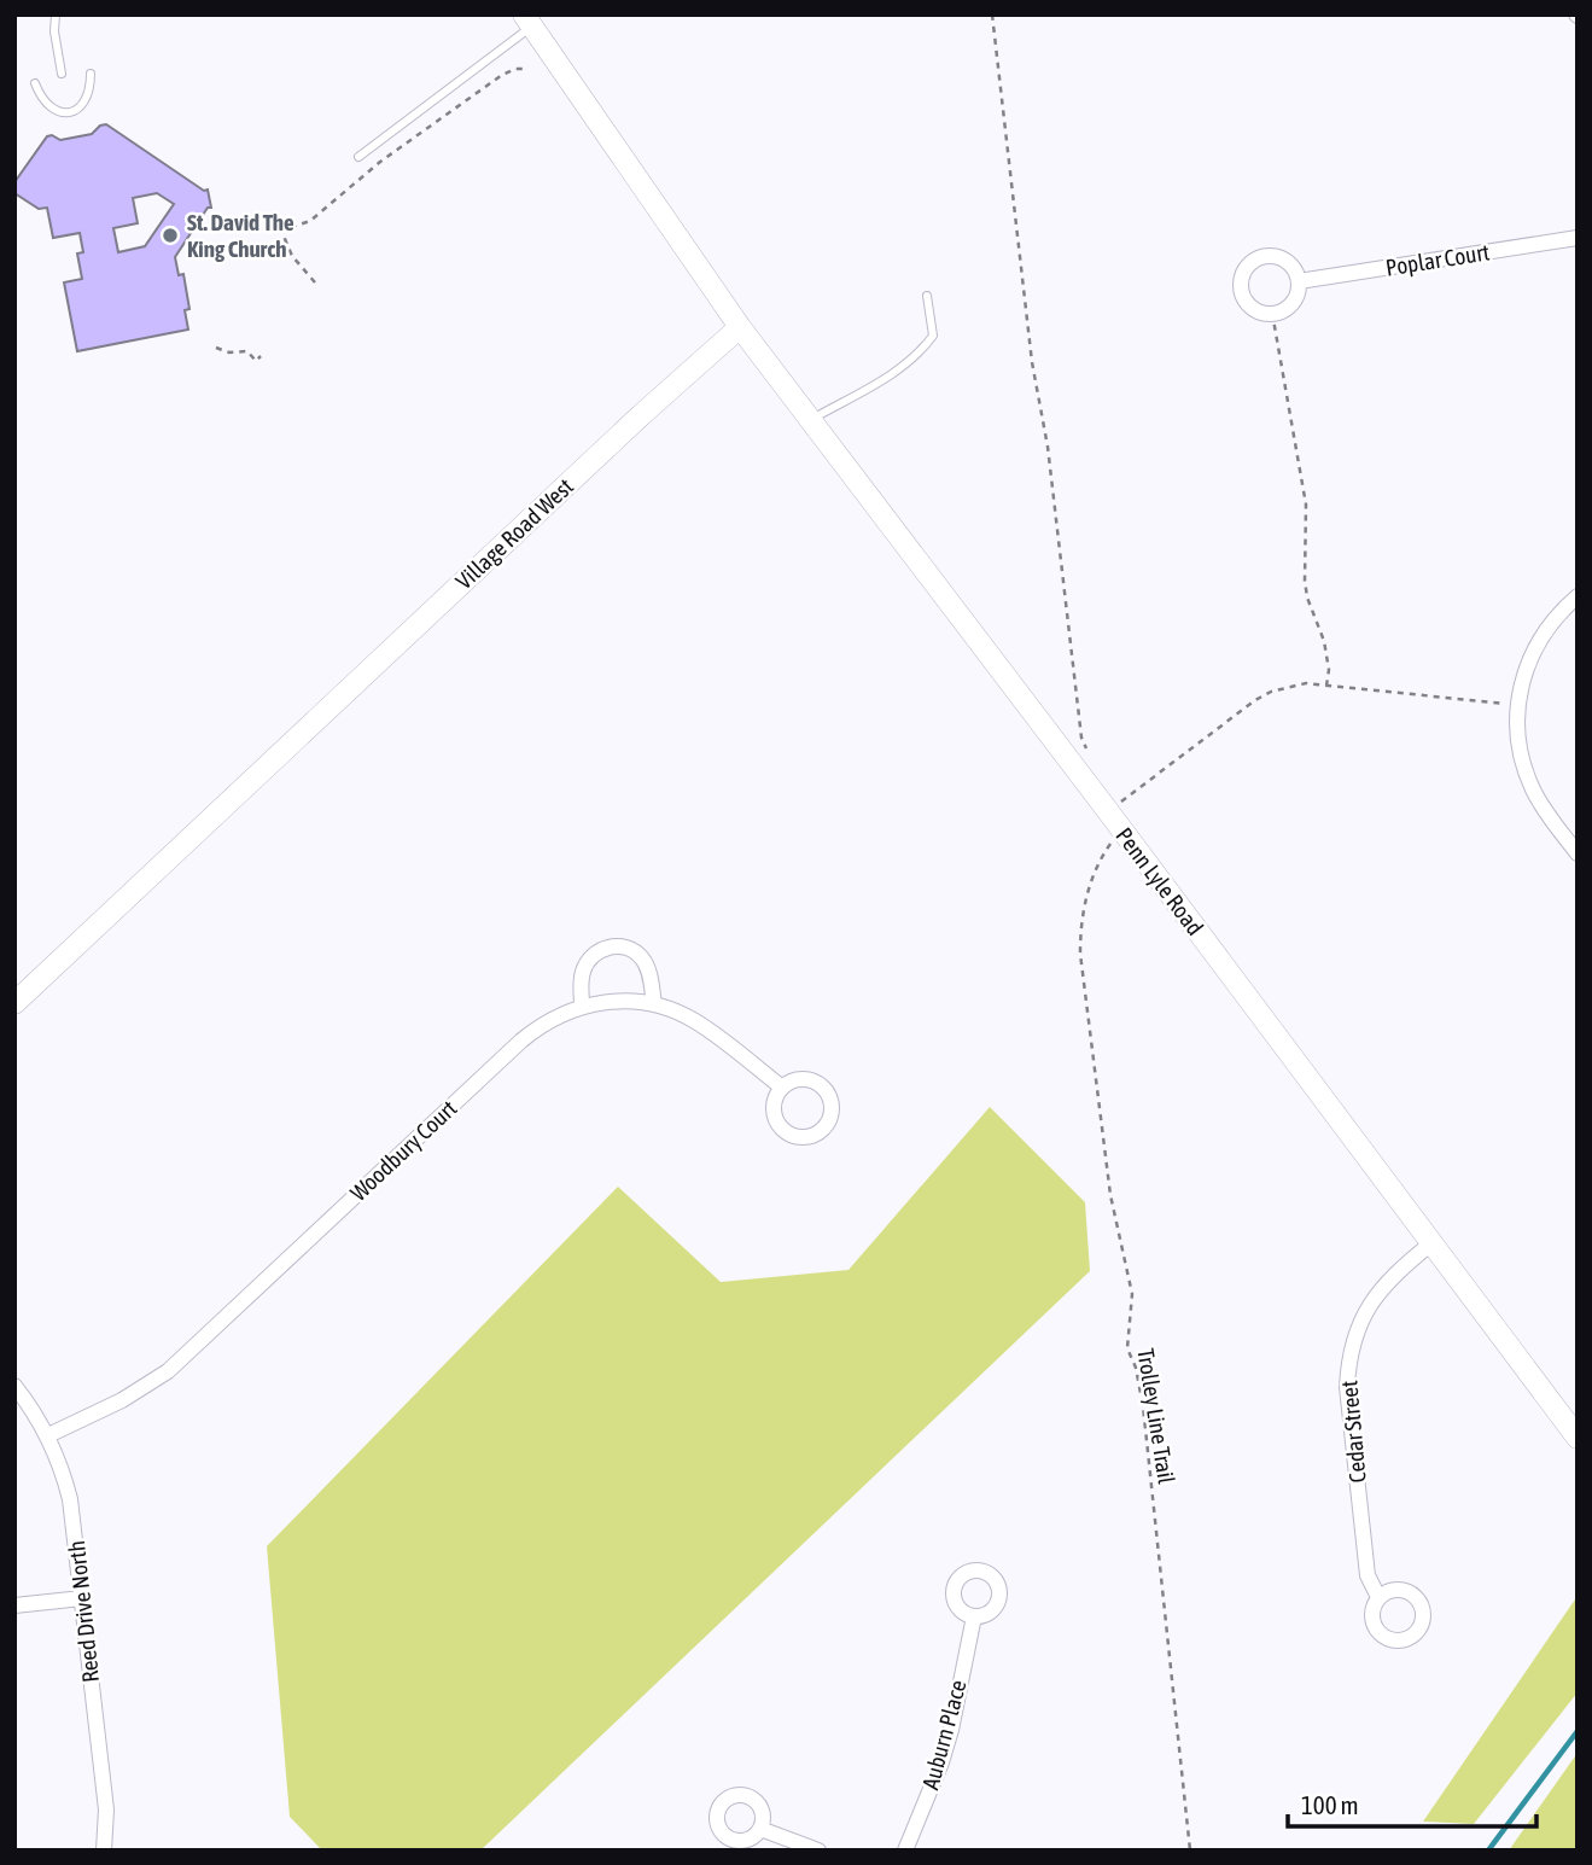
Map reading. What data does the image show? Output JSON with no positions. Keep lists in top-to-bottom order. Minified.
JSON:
{"streets":{"street":["Poplar Court","Village Road West","Penn Lyle Road","Woodbury Court","Cedar Street","Reed Drive North","Auburn Place"],"path":["Trolley Line Trail"]},"crossings":[["Village Road West","Penn Lyle Road"],["Penn Lyle Road","Cedar Street"],["Woodbury Court","Reed Drive North"]],"places":["St. David The King Church"],"scale_bar":"100 m"}
